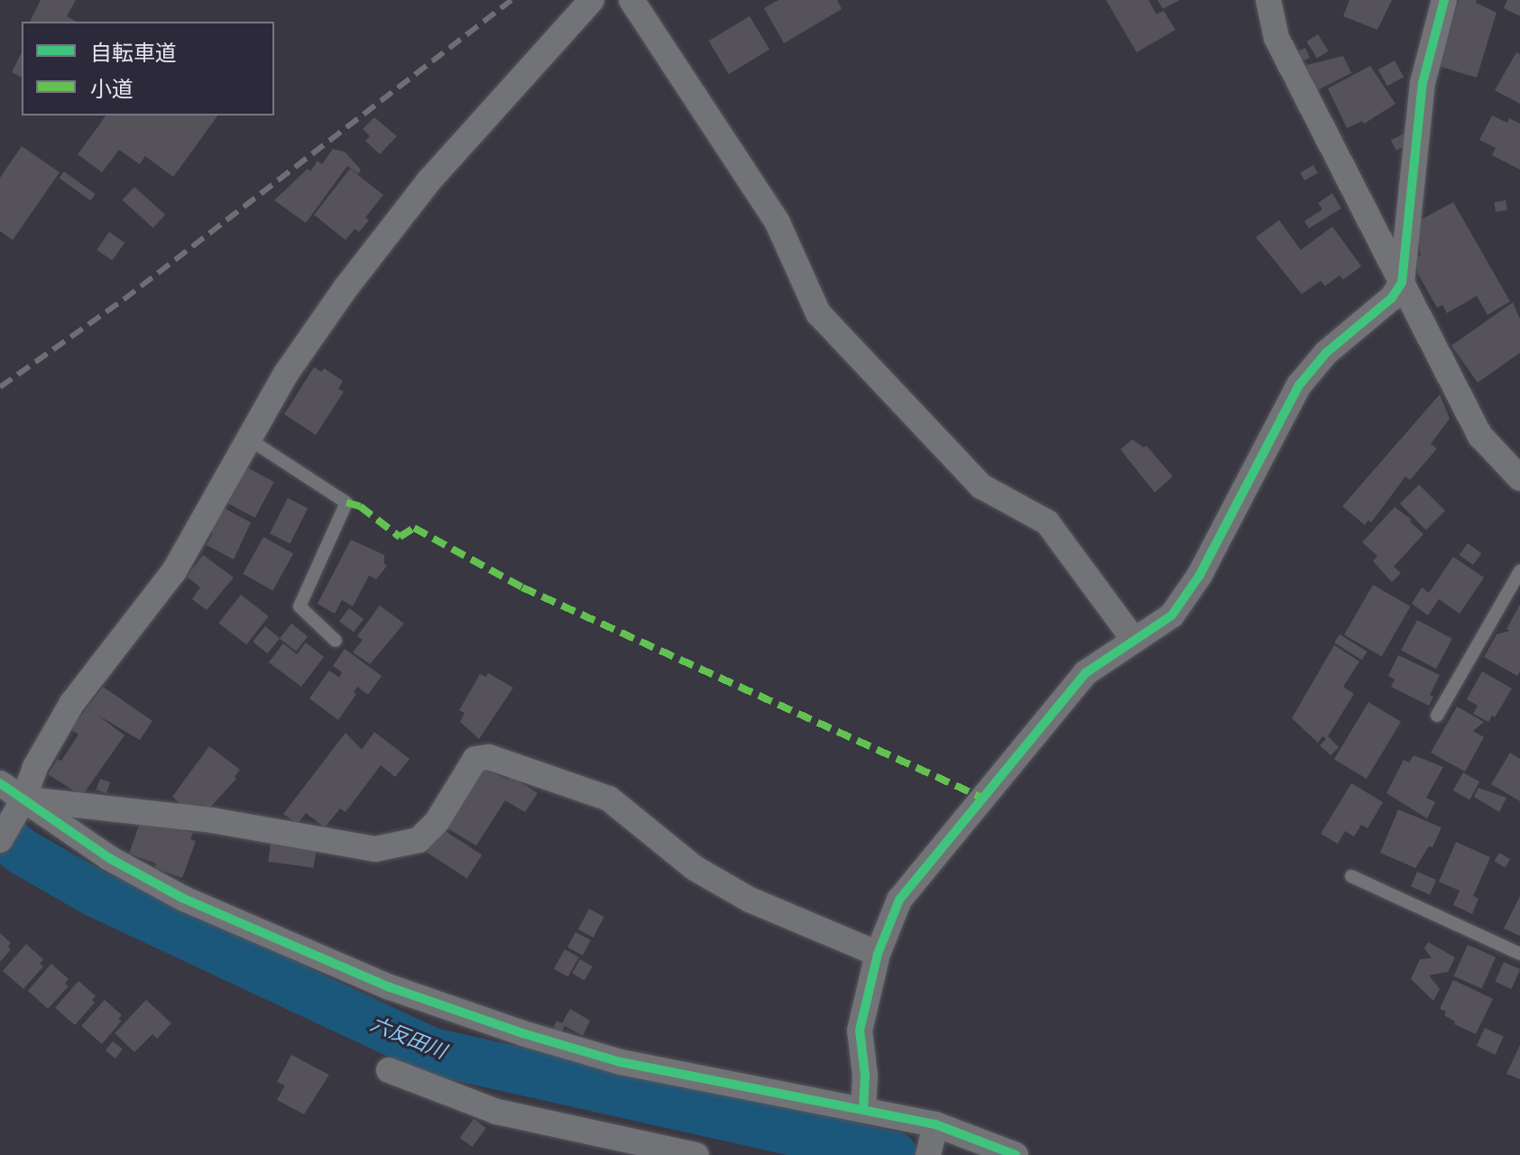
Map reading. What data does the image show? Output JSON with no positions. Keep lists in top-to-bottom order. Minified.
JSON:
{"water":["六反田川"],"legend":["自転車道","小道"]}
